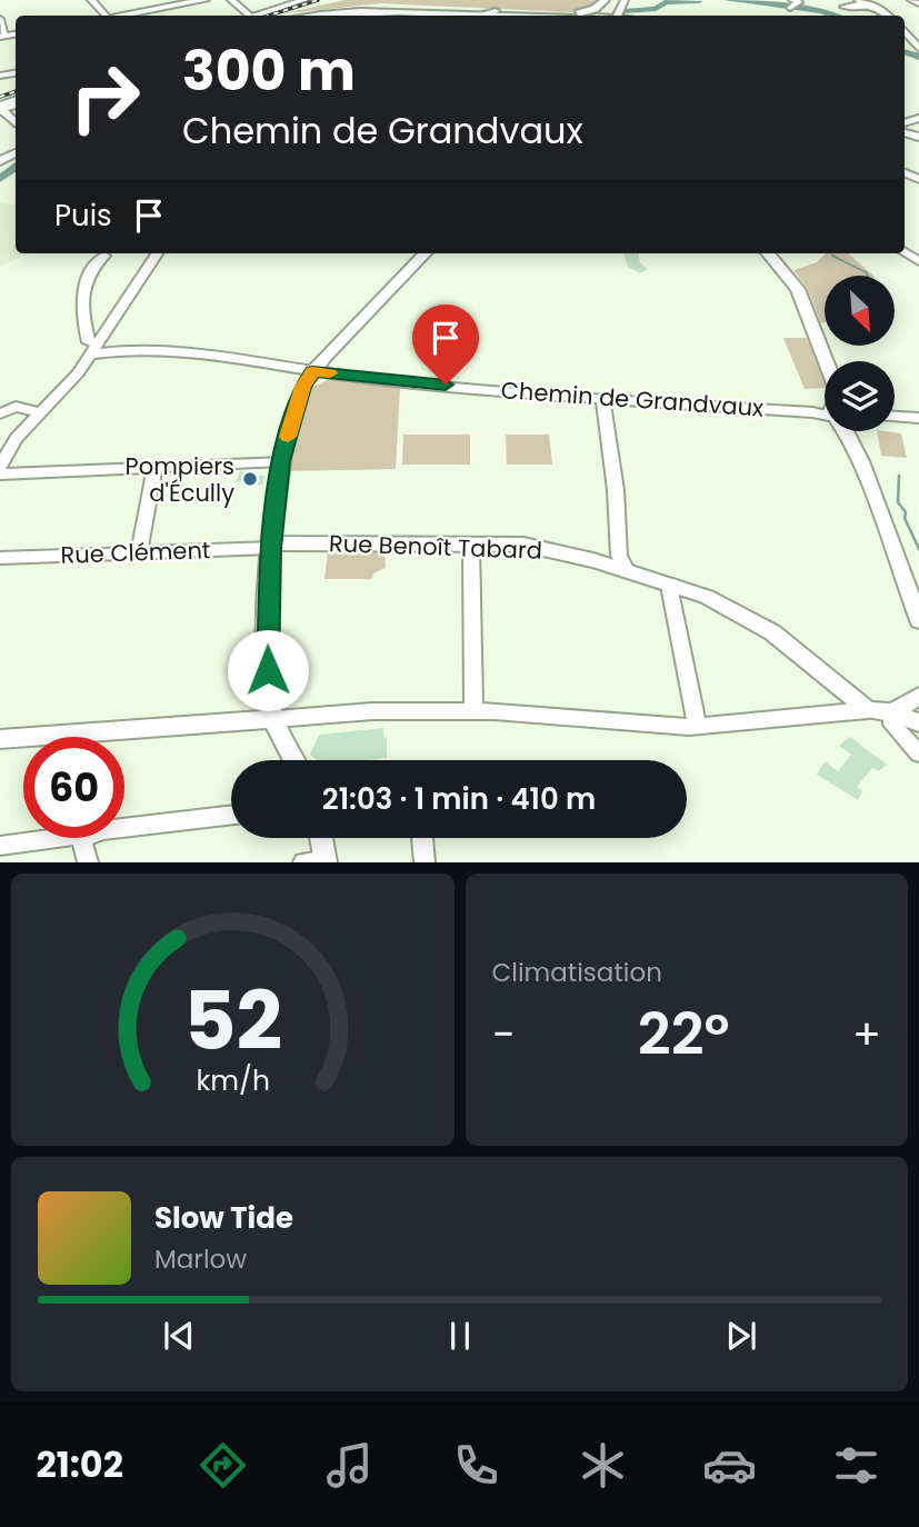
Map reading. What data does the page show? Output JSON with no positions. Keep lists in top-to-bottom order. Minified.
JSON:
{"streets":{"main road":["Rue Benoît Tabard"],"street":["Chemin de Grandvaux","Rue Clément"]},"crossings":[["Rue Benoît Tabard","Rue Clément"]],"places":["Pompiers d'Écully"],"north":"bottom right","page":{"turn":["300 m","Chemin de Grandvaux"],"then":"Puis","limit":"60","trip":"21:03 · 1 min · 410 m","tile":"Climatisation","heat":["−","22°","+"],"song":["Slow Tide","Marlow"],"tabs":"21:02","gauge":["52","km/h"]}}
